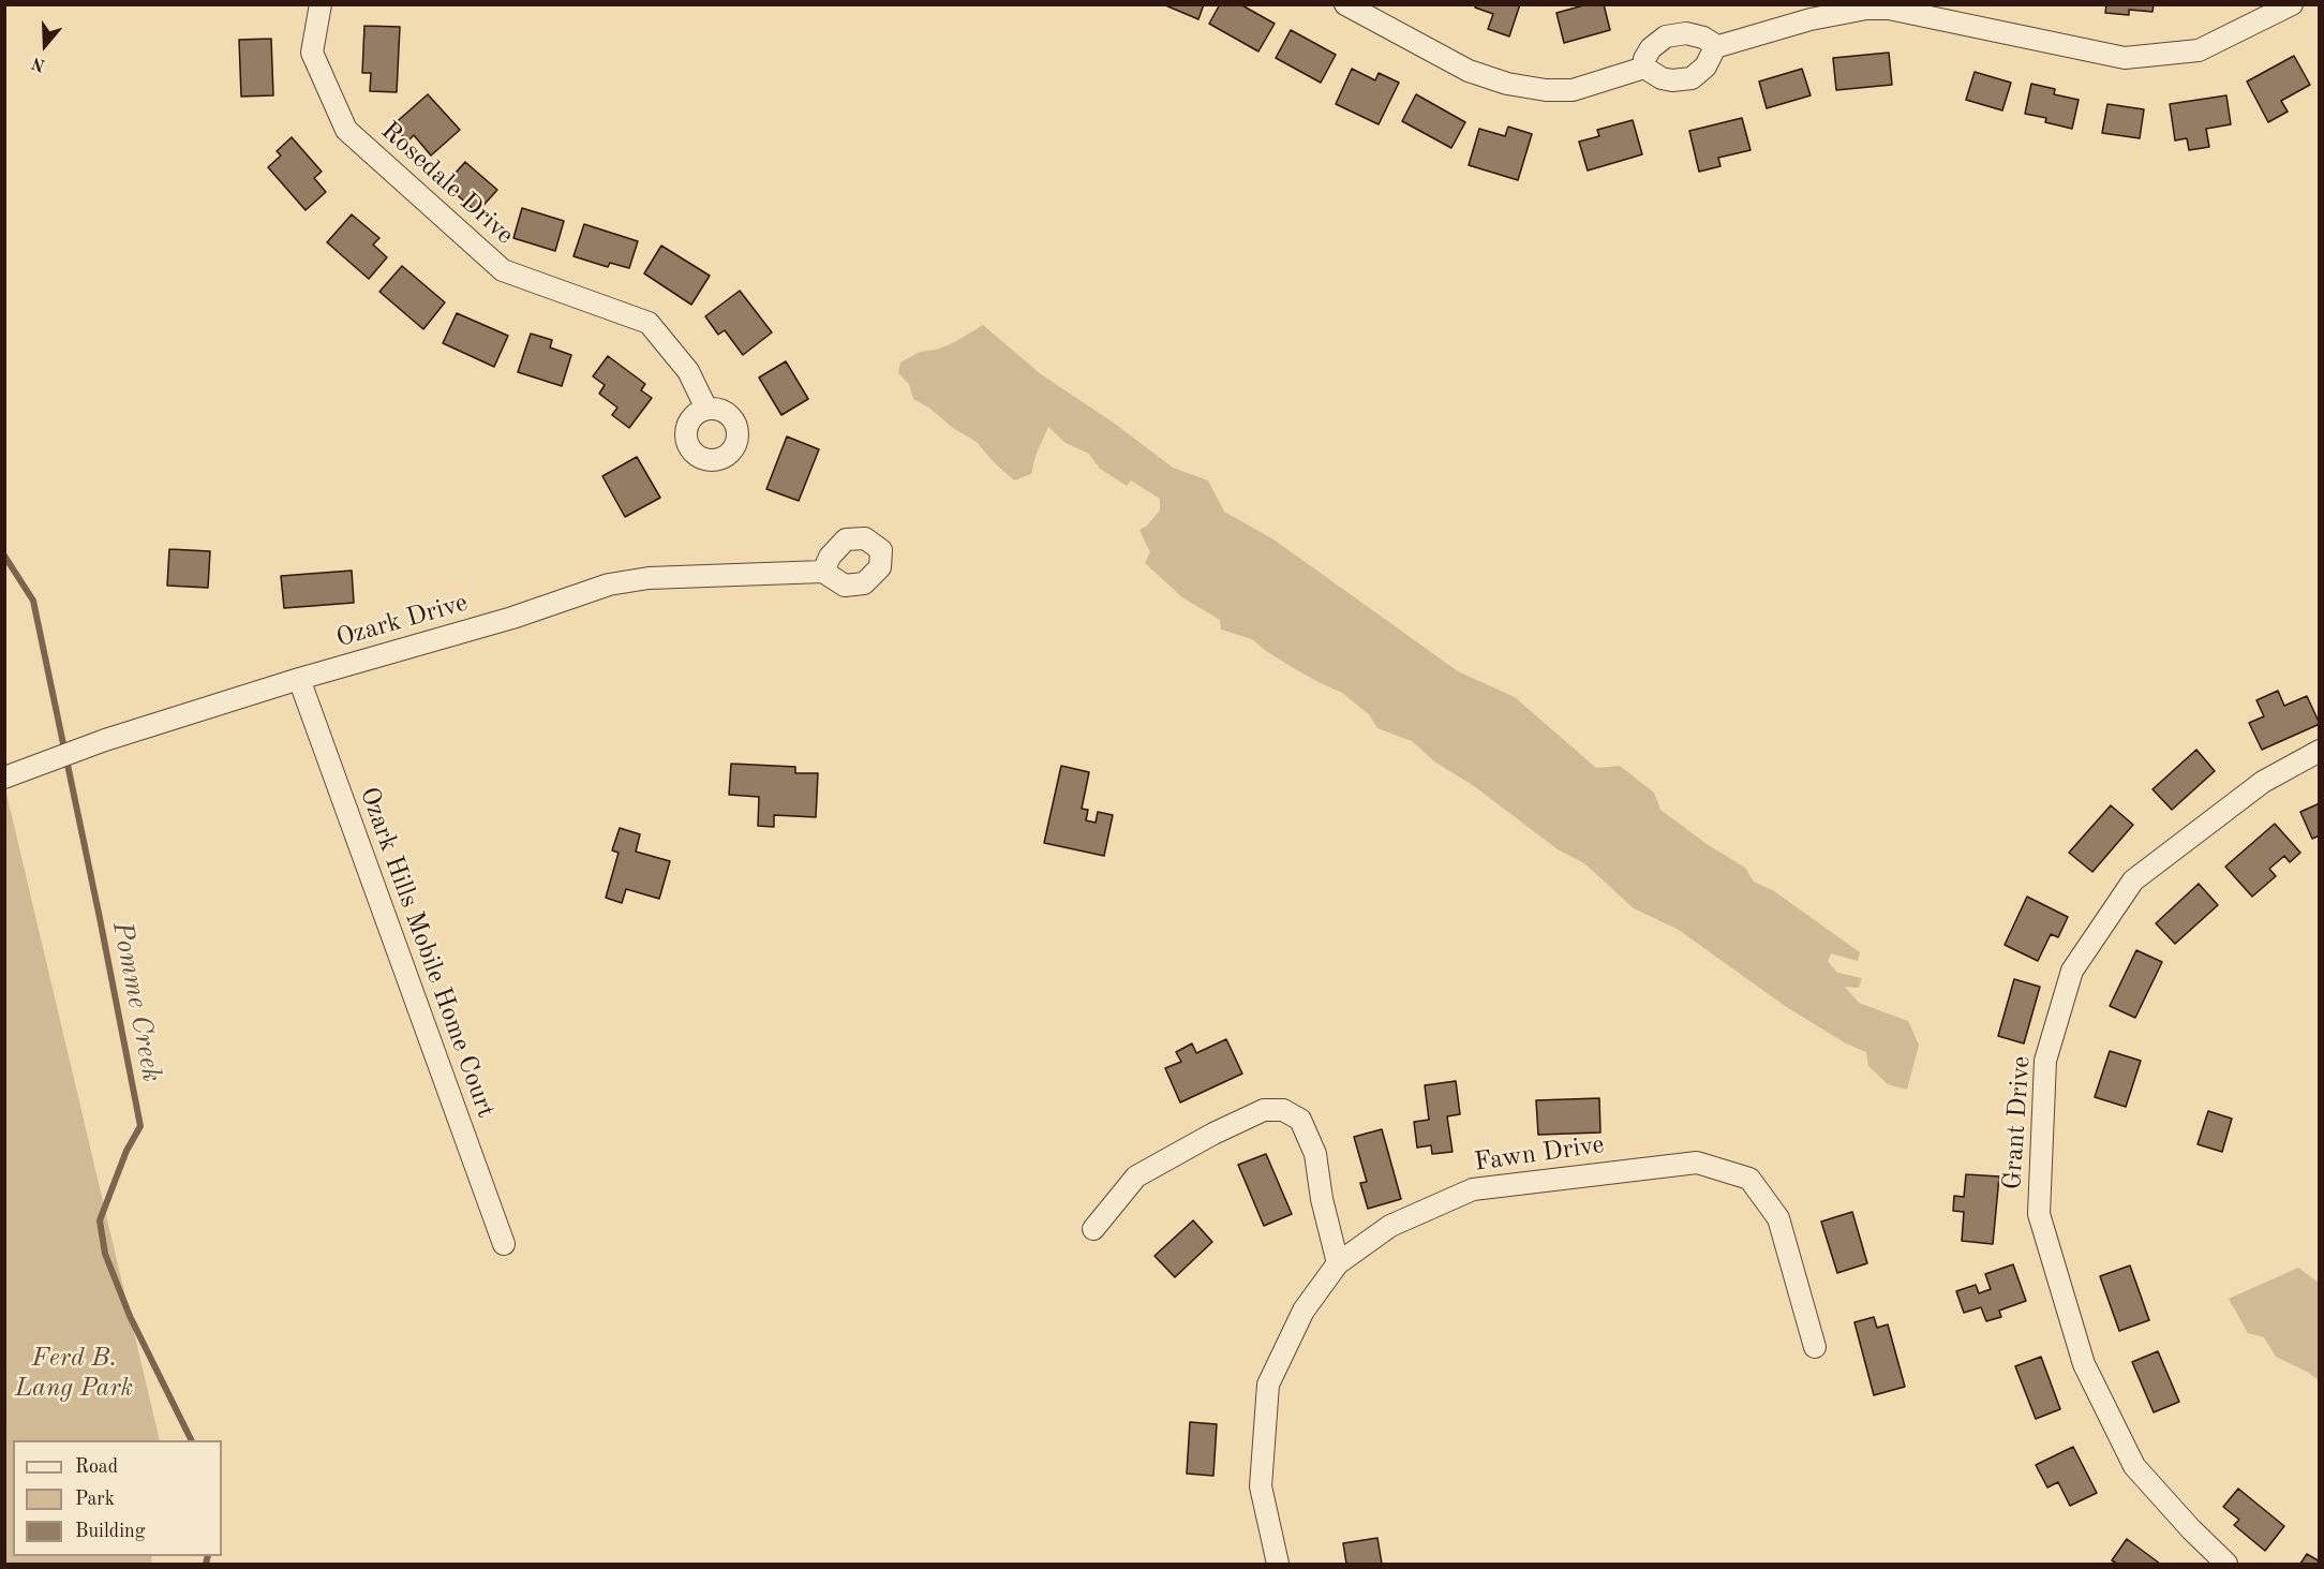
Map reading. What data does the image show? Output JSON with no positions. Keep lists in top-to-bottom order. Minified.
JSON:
{"streets":{"street":["Rosedale Drive","Ozark Drive","Ozark Hills Mobile Home Court","Grant Drive","Fawn Drive"]},"crossings":[["Ozark Drive","Ozark Hills Mobile Home Court"]],"water":["Pomme Creek"],"parks":["Ferd B. Lang Park"],"legend":["Road","Park","Building"],"north":"bottom"}
